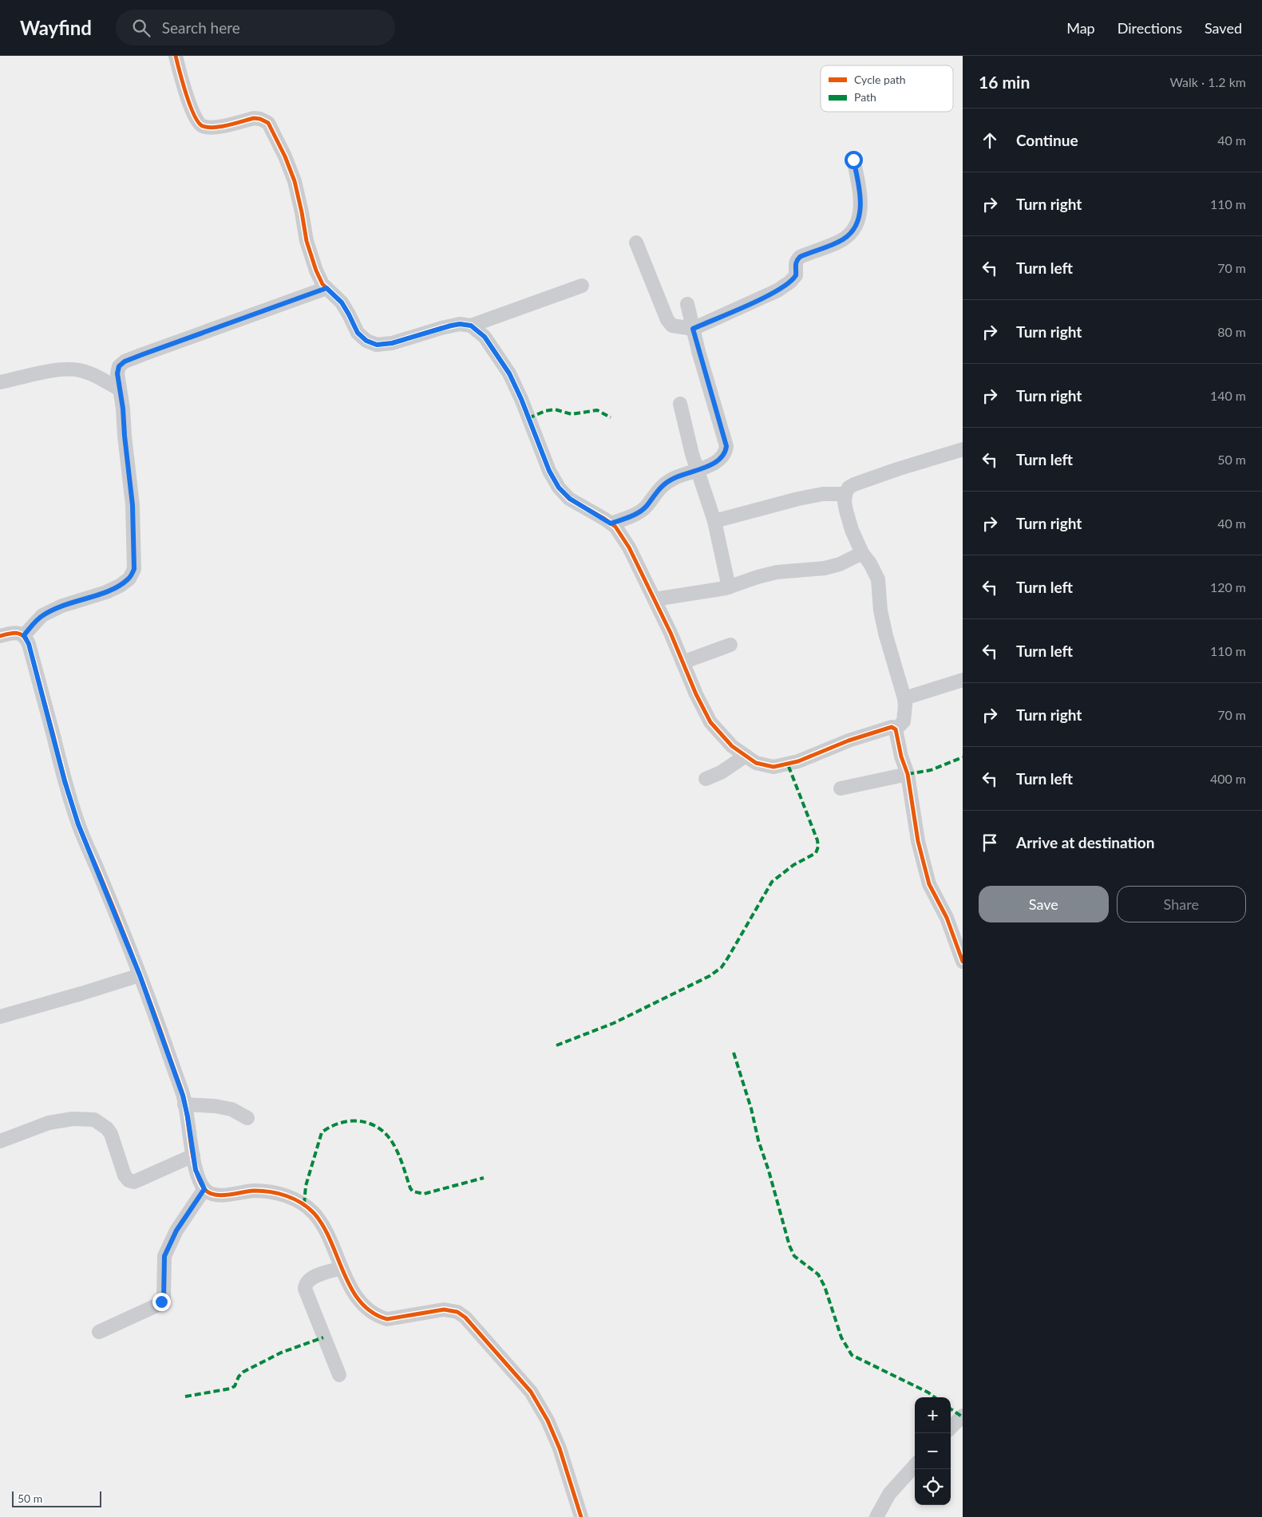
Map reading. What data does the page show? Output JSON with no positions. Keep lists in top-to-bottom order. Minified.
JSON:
{"legend":["Cycle path","Path"],"scale_bar":"50 m","page":{"header":"Wayfind","search":"Search here","nav":["Map","Directions","Saved"],"heading":["16 min","Walk · 1.2 km"],"list":[["Continue","40 m"],["Turn right","110 m"],["Turn left","70 m"],["Turn right","80 m"],["Turn right","140 m"],["Turn left","50 m"],["Turn right","40 m"],["Turn left","120 m"],["Turn left","110 m"],["Turn right","70 m"],["Turn left","400 m"],"Arrive at destination"],"buttons":["Save","Share"],"map_buttons":["+","−"],"scale":"50 m"}}
